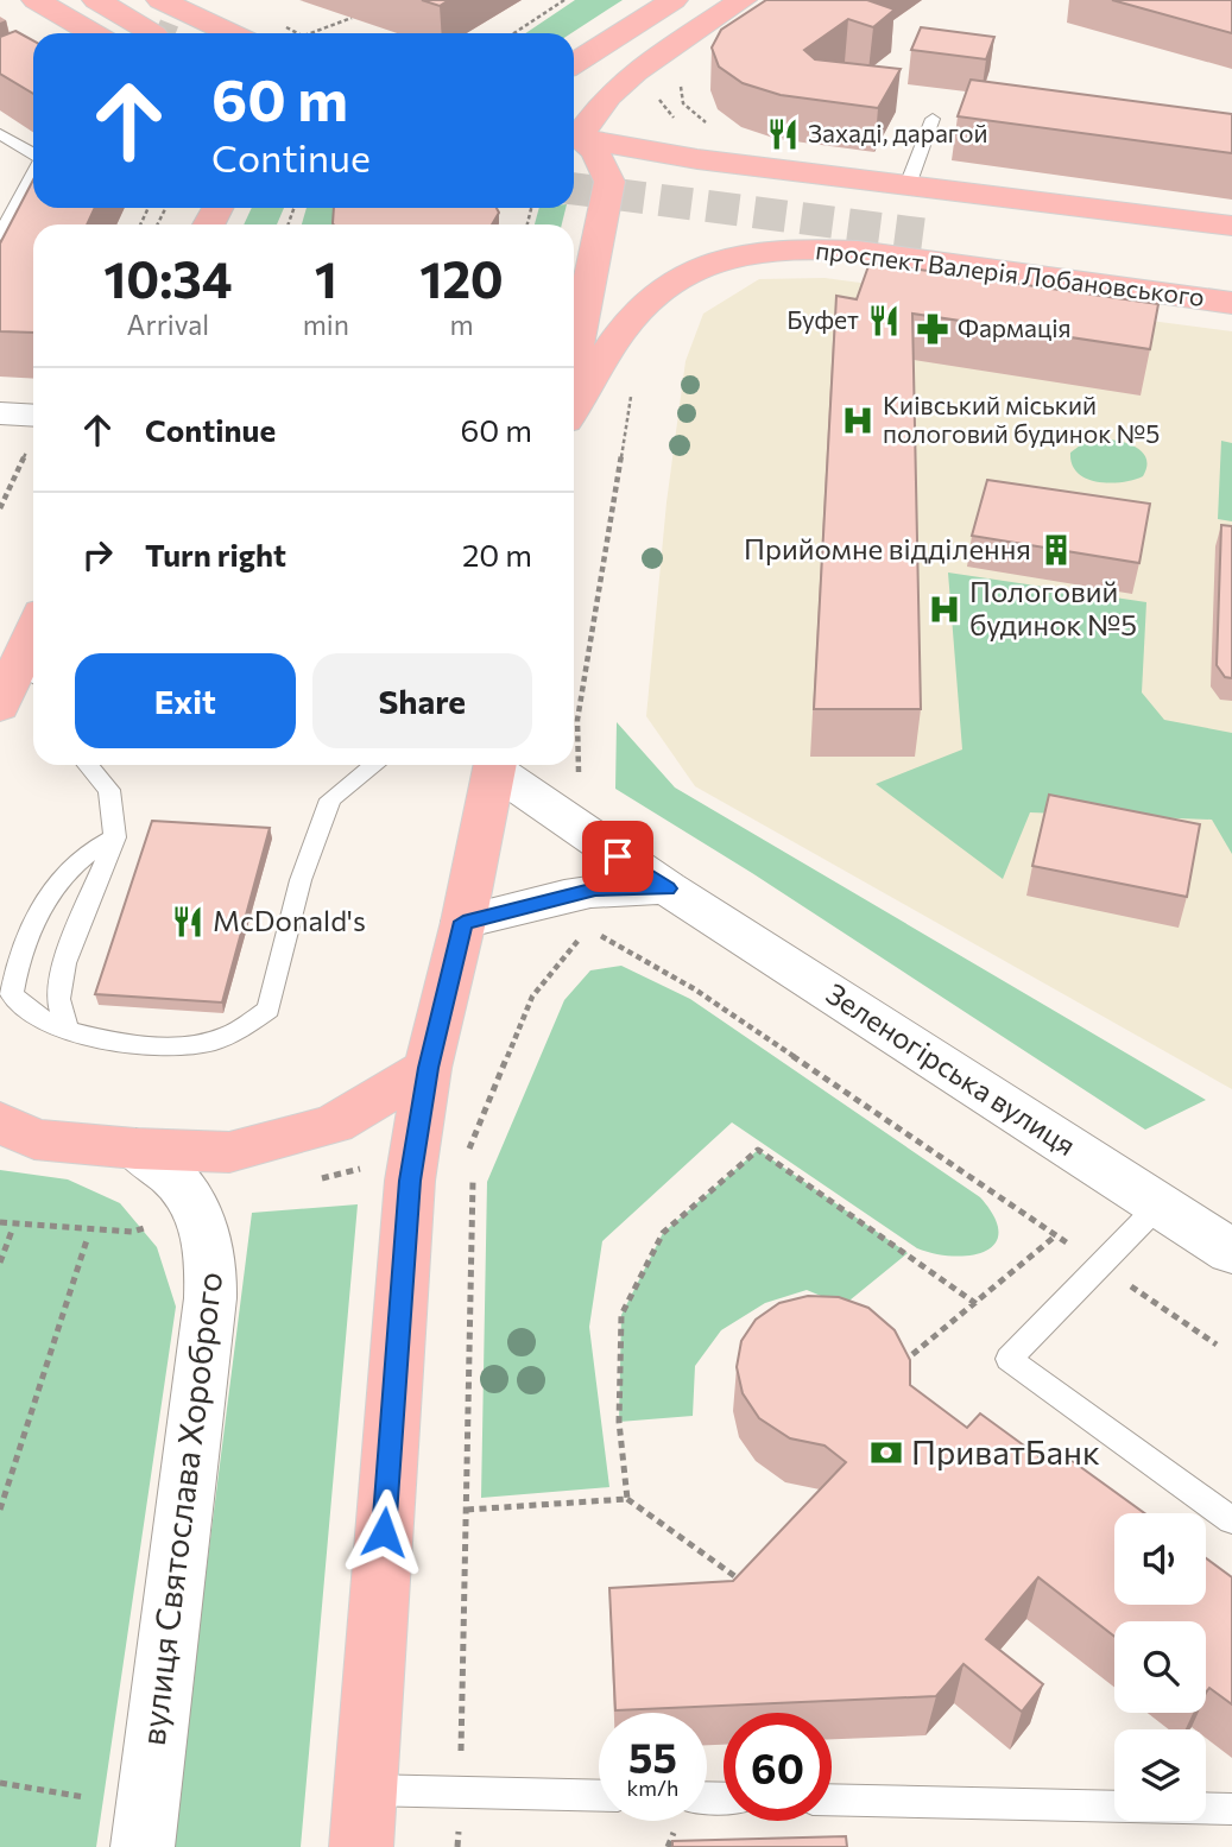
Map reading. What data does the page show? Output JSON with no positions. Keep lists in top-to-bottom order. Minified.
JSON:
{"streets":{"main road":["проспект Валерія Лобановського"],"street":["Зеленогірська вулиця","вулиця Святослава Хороброго"]},"places":{"restaurant":["Захаді, дарагой","Буфет","McDonald's"],"pharmacy":["Фармація"],"hospital":["Киівський міський пологовий будинок №5","Пологовий будинок №5"],"building":["Прийомне відділення"],"bank":["ПриватБанк"]},"page":{"turn":["60 m","Continue"],"eta":["10:34","Arrival","1","min","120","m"],"list":[{"name":"Continue","value":"60 m"},{"name":"Turn right","value":"20 m"}],"buttons":["Exit","Share"],"speed":"55 km/h","limit":"60"}}
